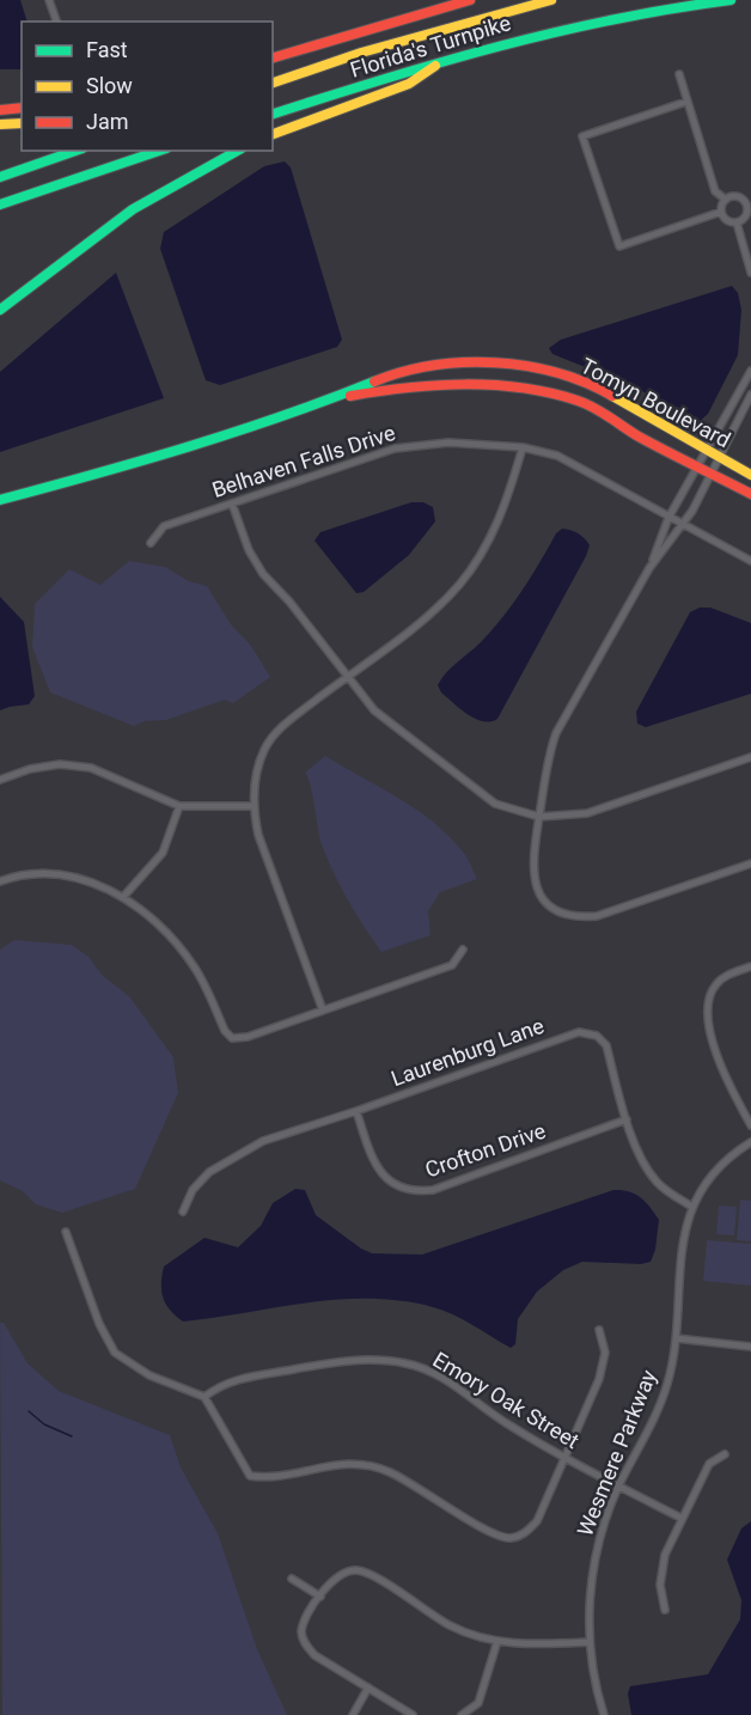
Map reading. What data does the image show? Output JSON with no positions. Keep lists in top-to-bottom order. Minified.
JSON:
{"streets":{"main road":["Florida's Turnpike","Tomyn Boulevard"],"street":["Belhaven Falls Drive","Laurenburg Lane","Crofton Drive","Emory Oak Street","Wesmere Parkway"]},"crossings":[["Laurenburg Lane","Crofton Drive"],["Laurenburg Lane","Wesmere Parkway"],["Emory Oak Street","Wesmere Parkway"]],"legend":["Fast","Slow","Jam"]}
